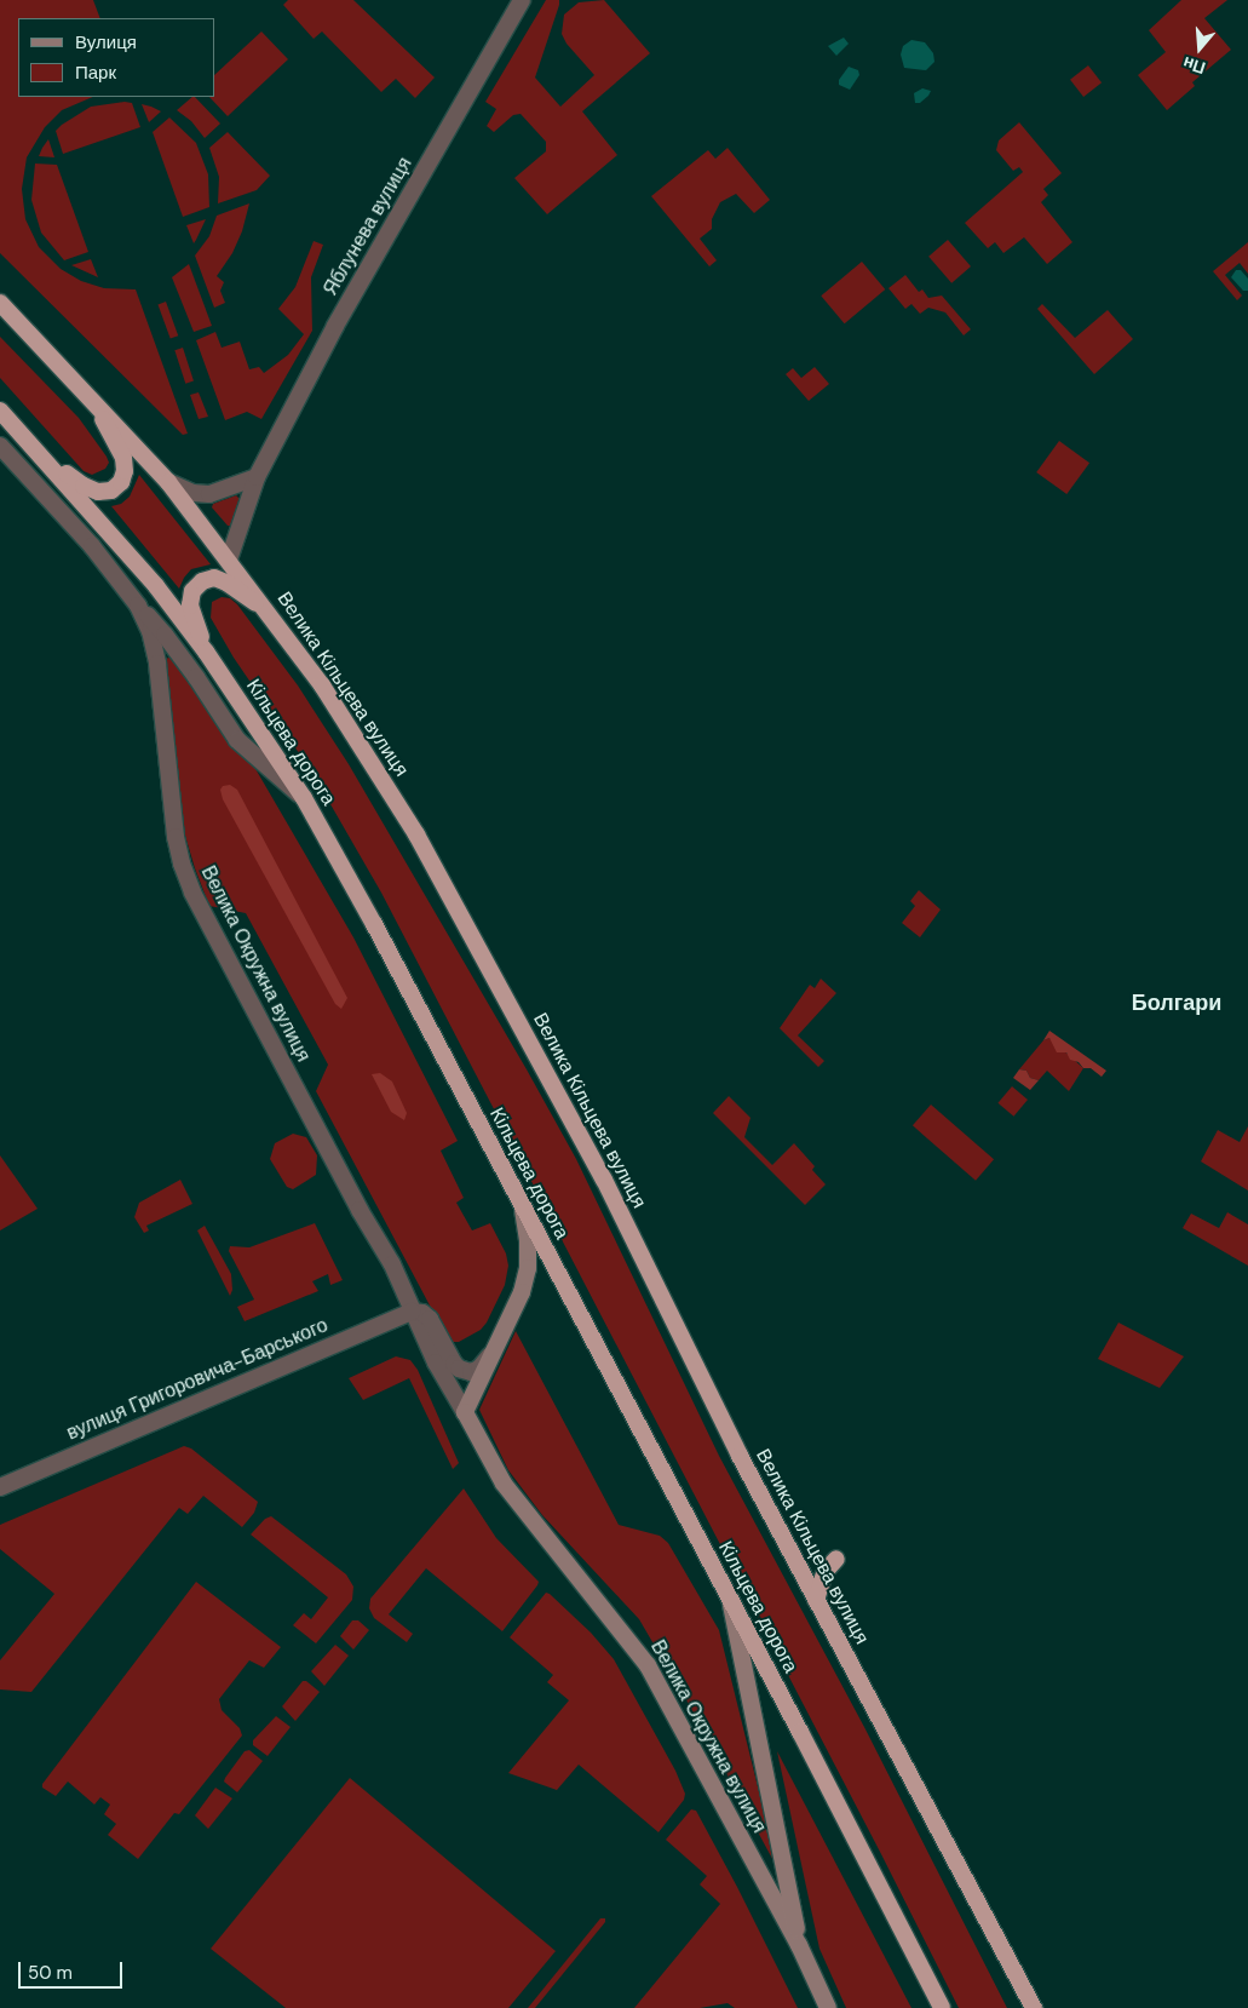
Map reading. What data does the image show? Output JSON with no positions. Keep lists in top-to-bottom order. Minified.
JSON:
{"streets":{"highway":["Велика Кільцева вулиця","Кільцева дорога"],"main road":["Велика Окружна вулиця"],"street":["Яблунева вулиця","вулиця Григоровича-Барського"]},"crossings":[["Яблунева вулиця","Велика Кільцева вулиця"],["Велика Окружна вулиця","вулиця Григоровича-Барського"]],"districts":["Болгари"],"legend":["Вулиця","Парк"],"scale_bar":"50 m","north":"bottom"}
